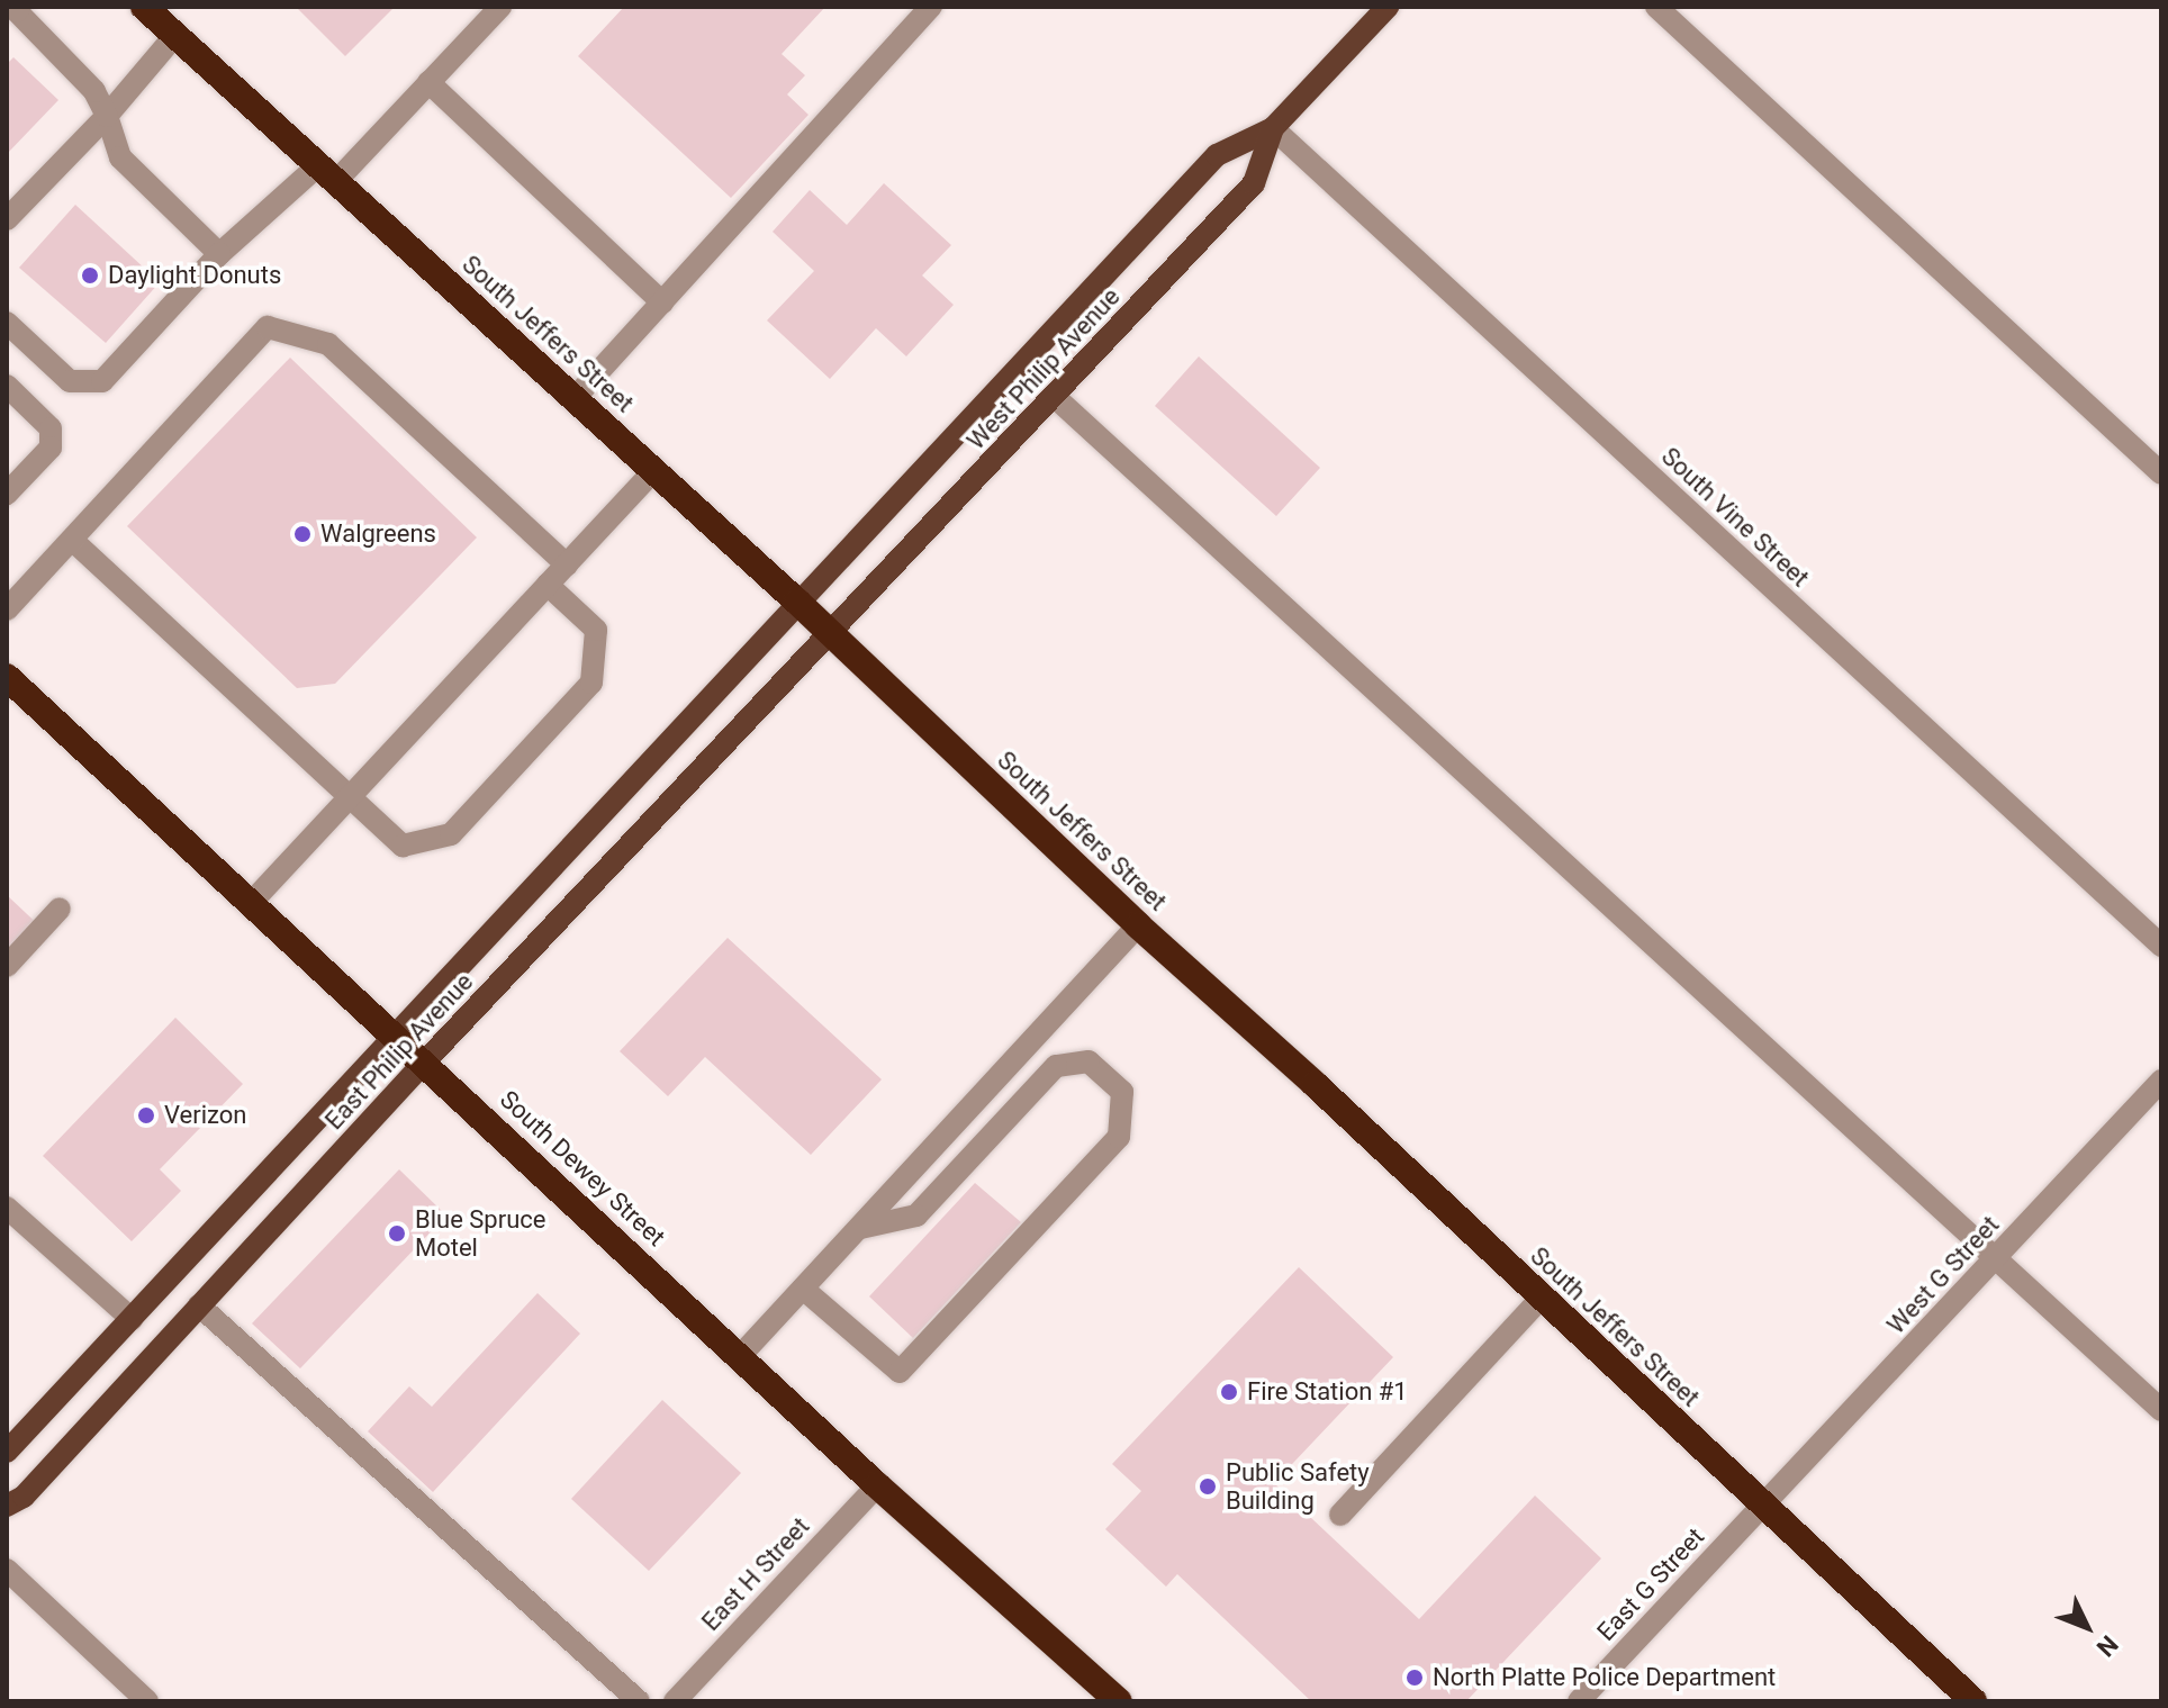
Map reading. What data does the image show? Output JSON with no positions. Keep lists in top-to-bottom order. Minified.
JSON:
{"streets":{"highway":["South Jeffers Street","South Dewey Street"],"main road":["West Philip Avenue","East Philip Avenue"],"street":["South Vine Street","West G Street","East H Street","East G Street"]},"crossings":[["South Jeffers Street","West Philip Avenue"],["South Jeffers Street","East Philip Avenue"],["South Jeffers Street","West G Street"],["South Jeffers Street","East G Street"],["West Philip Avenue","South Vine Street"],["West Philip Avenue","East Philip Avenue"],["East Philip Avenue","South Dewey Street"],["South Dewey Street","East H Street"],["West G Street","East G Street"]],"places":["Daylight Donuts","Walgreens","Verizon","Blue Spruce Motel","Fire Station #1","Public Safety Building","North Platte Police Department"],"north":"bottom right"}
